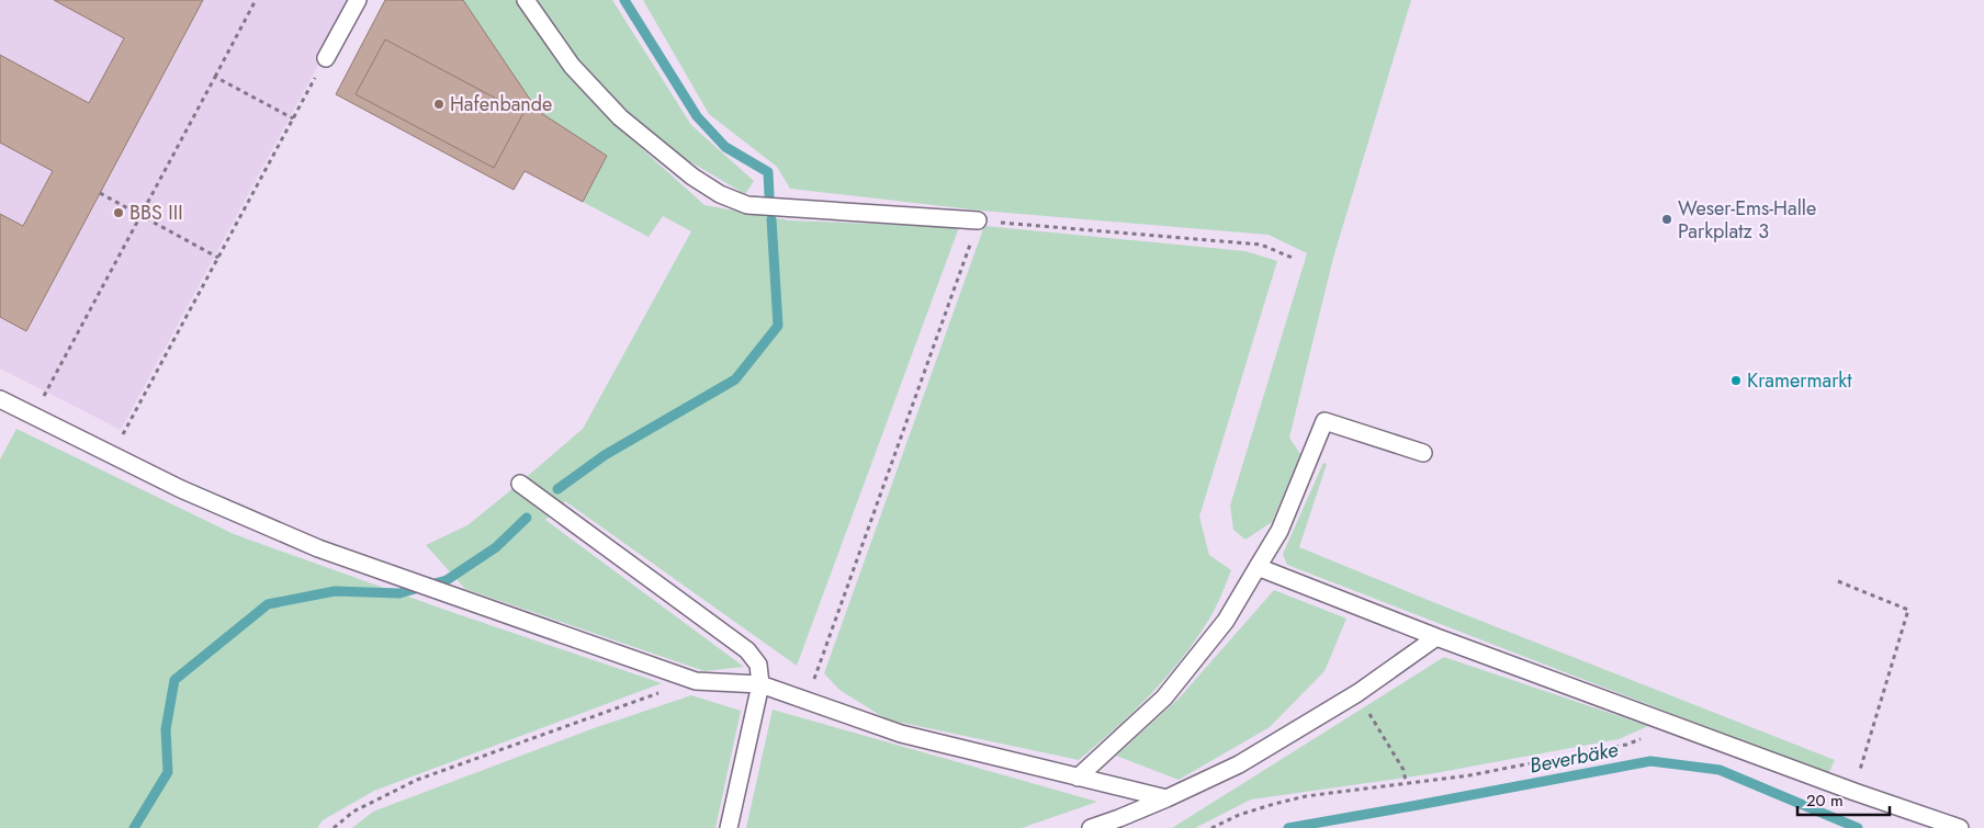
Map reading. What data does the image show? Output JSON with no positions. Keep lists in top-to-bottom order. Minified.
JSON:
{"water":["Beverbäke"],"places":["Hafenbande","BBS III","Weser-Ems-Halle Parkplatz 3","Kramermarkt"],"scale_bar":"20 m"}
